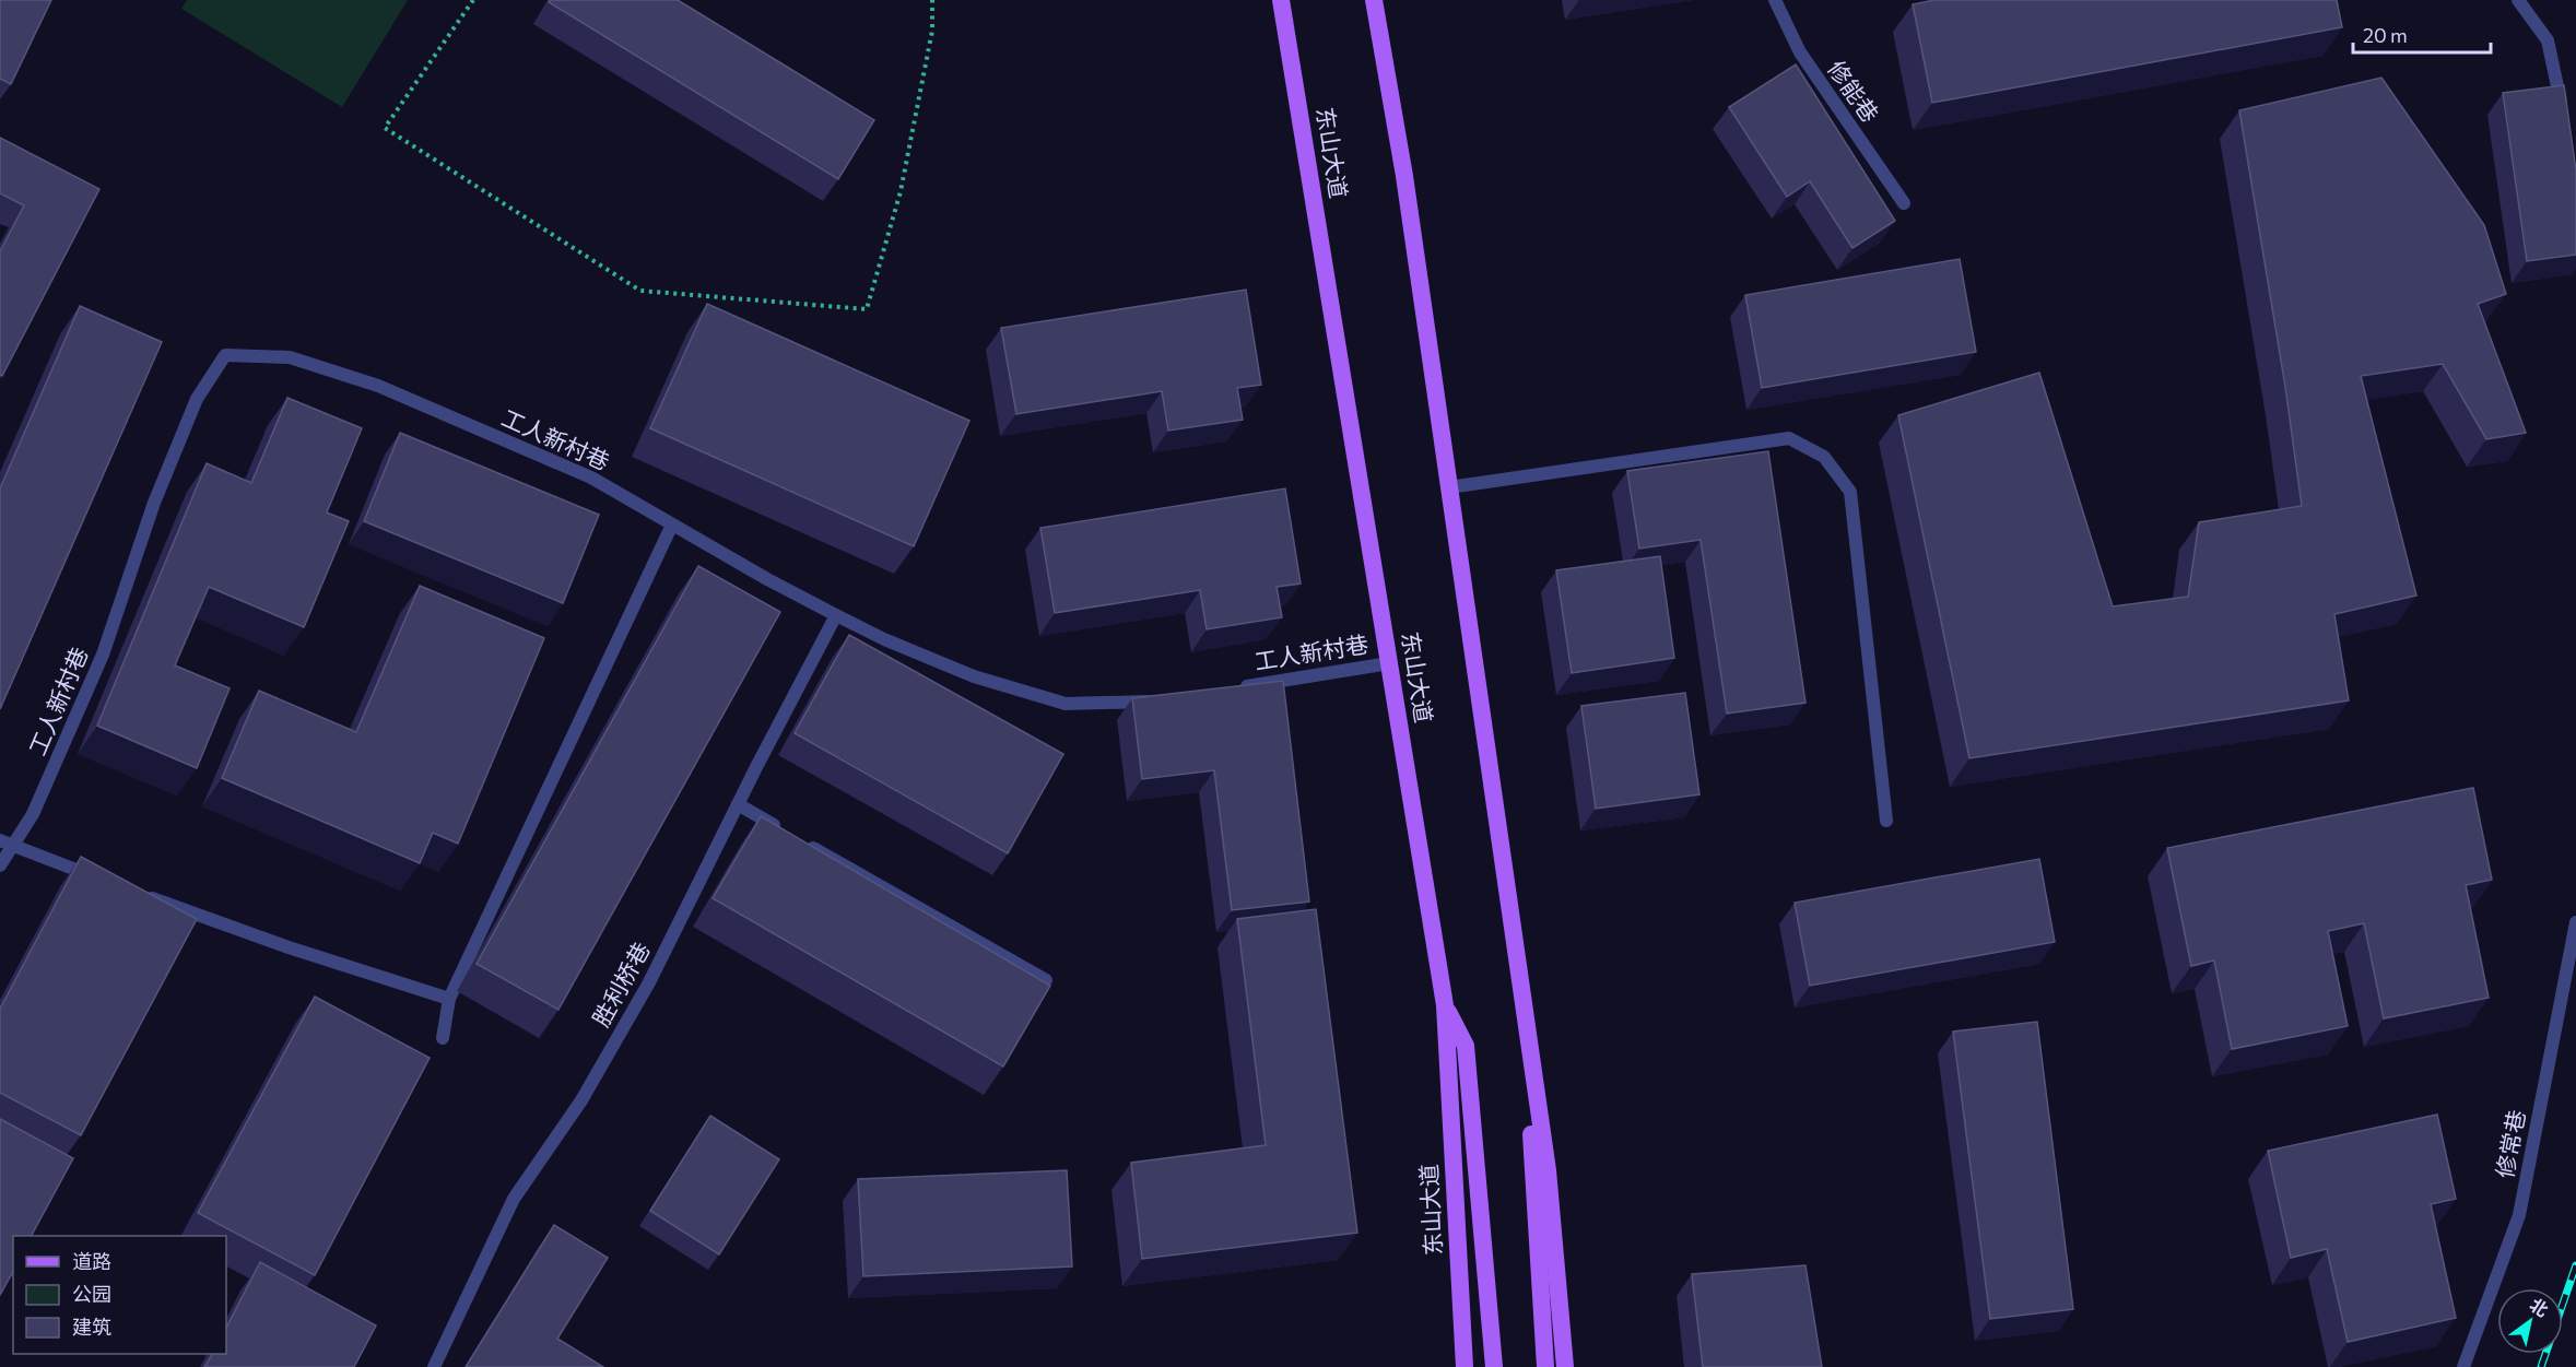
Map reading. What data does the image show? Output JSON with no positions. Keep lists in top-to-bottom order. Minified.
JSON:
{"streets":{"main road":["东山大道"],"street":["修能巷","工人新村巷","胜利桥巷","修常巷"]},"crossings":[["东山大道","工人新村巷"],["工人新村巷","胜利桥巷"]],"legend":["道路","公园","建筑"],"scale_bar":"20 m","north":"top right"}
